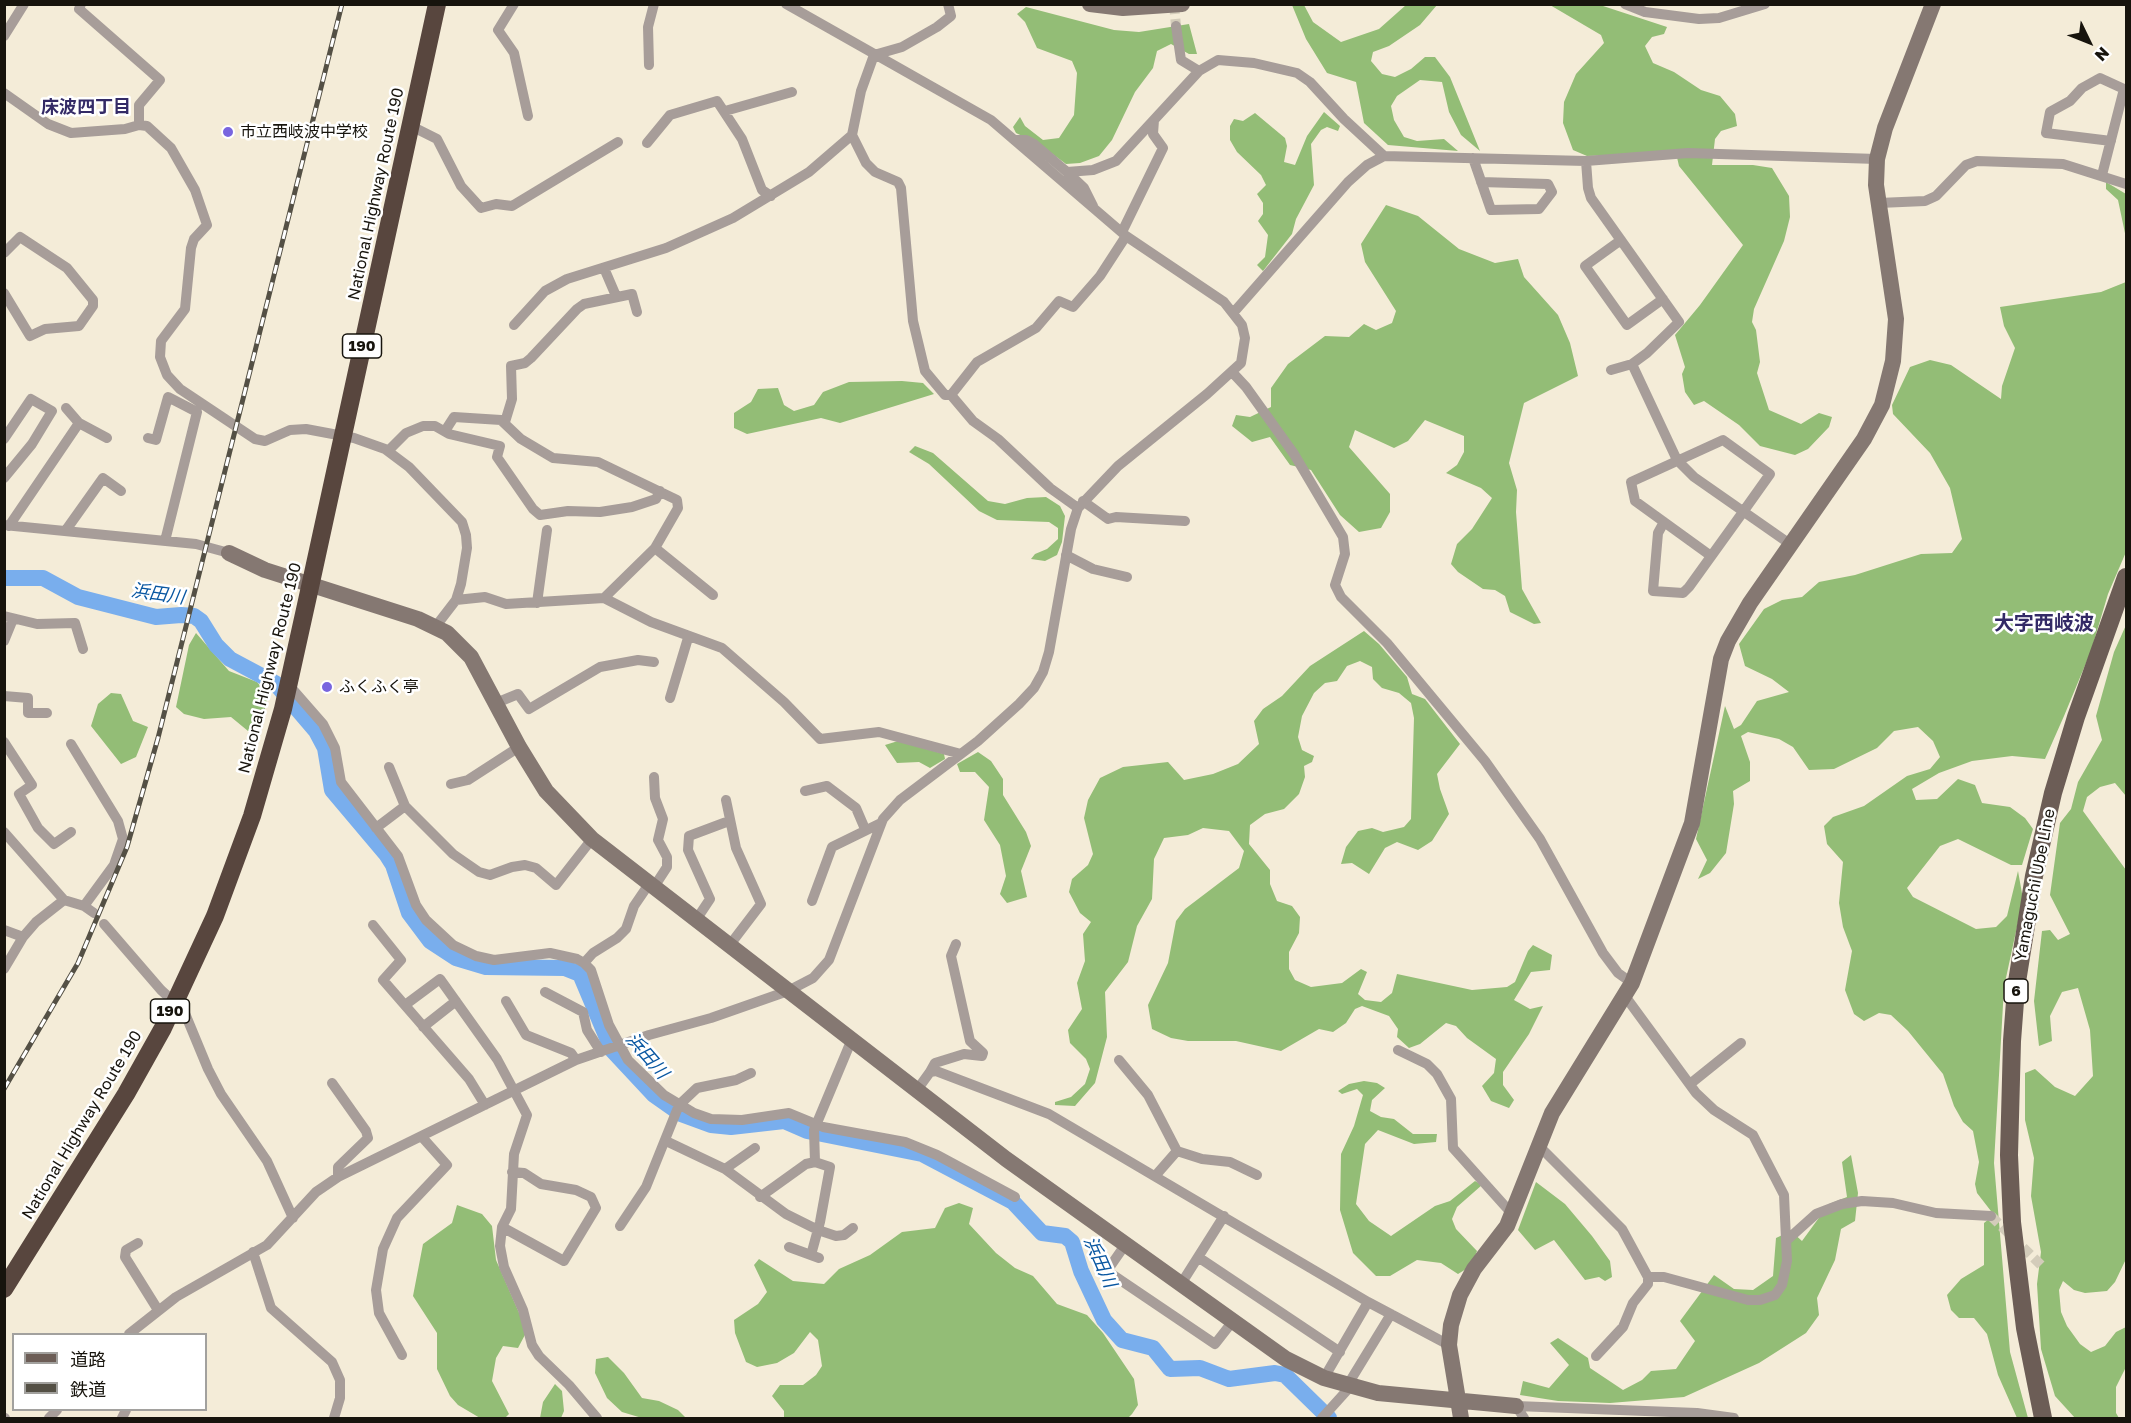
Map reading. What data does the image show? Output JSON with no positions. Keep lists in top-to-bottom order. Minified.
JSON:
{"streets":{"highway":["National Highway Route 190","190"],"main road":["Yamaguchi Ube Line","6"]},"districts":["床波四丁目","大字西岐波"],"water":["浜田川"],"places":["市立西岐波中学校","ふくふく亭"],"legend":["道路","鉄道"],"north":"bottom right"}
